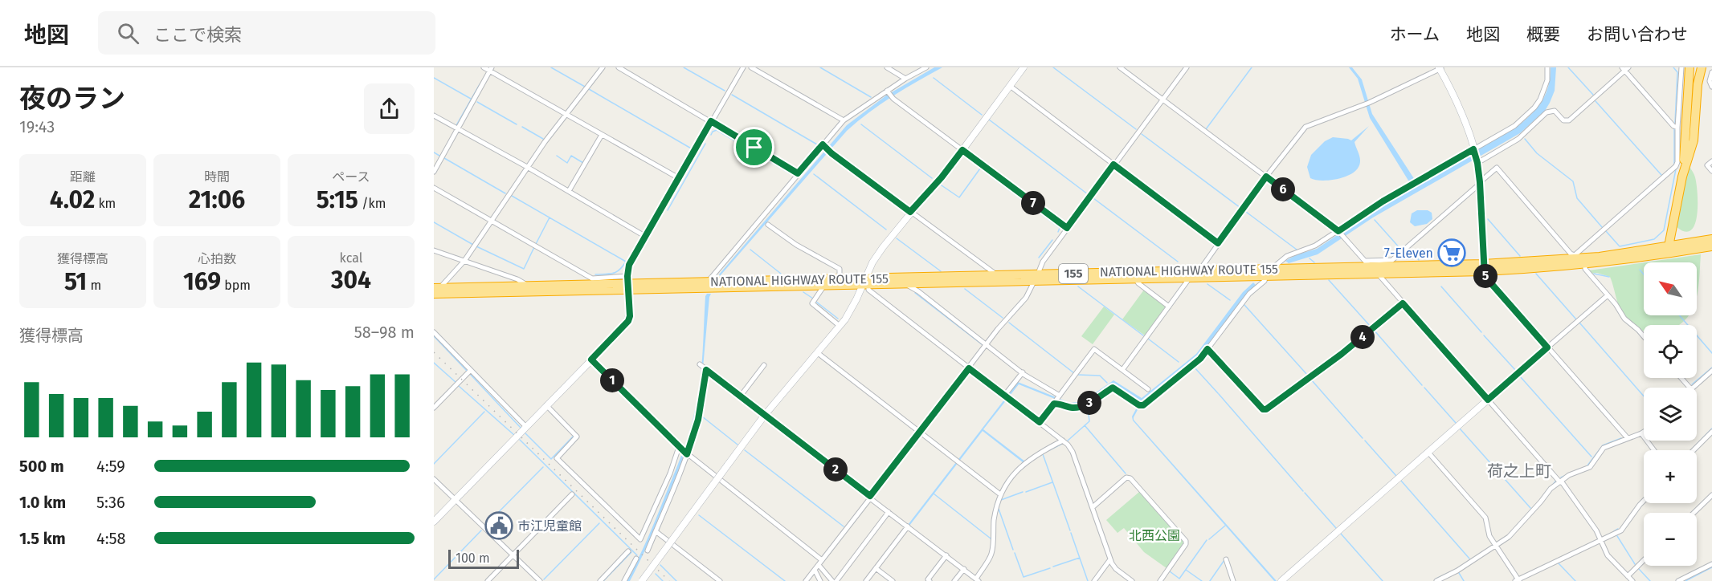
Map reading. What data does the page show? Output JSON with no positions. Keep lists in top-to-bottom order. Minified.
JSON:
{"streets":{"highway":["NATIONAL HIGHWAY ROUTE 155","155"]},"districts":["荷之上町"],"parks":["北西公園"],"places":{"supermarket":["7-Eleven"],"public building":["市江児童館"]},"scale_bar":"100 m","north":"top left","page":{"header":"地図","search":"ここで検索","nav":["ホーム","地図","概要","お問い合わせ"],"heading":["夜のラン","19:43"],"stats":[["距離","4.02 km"],["時間","21:06"],["ペース","5:15 /km"],["獲得標高","51 m"],["心拍数","169 bpm"],["kcal","304"]],"pins":["6","7","5","4","1","3","2"],"map_buttons":["+","−"],"chart":["獲得標高","58–98 m"],"list":[{"name":"500 m","note":"4:59"},{"name":"1.0 km","note":"5:36"},{"name":"1.5 km","note":"4:58"}],"scale":"100 m"}}
